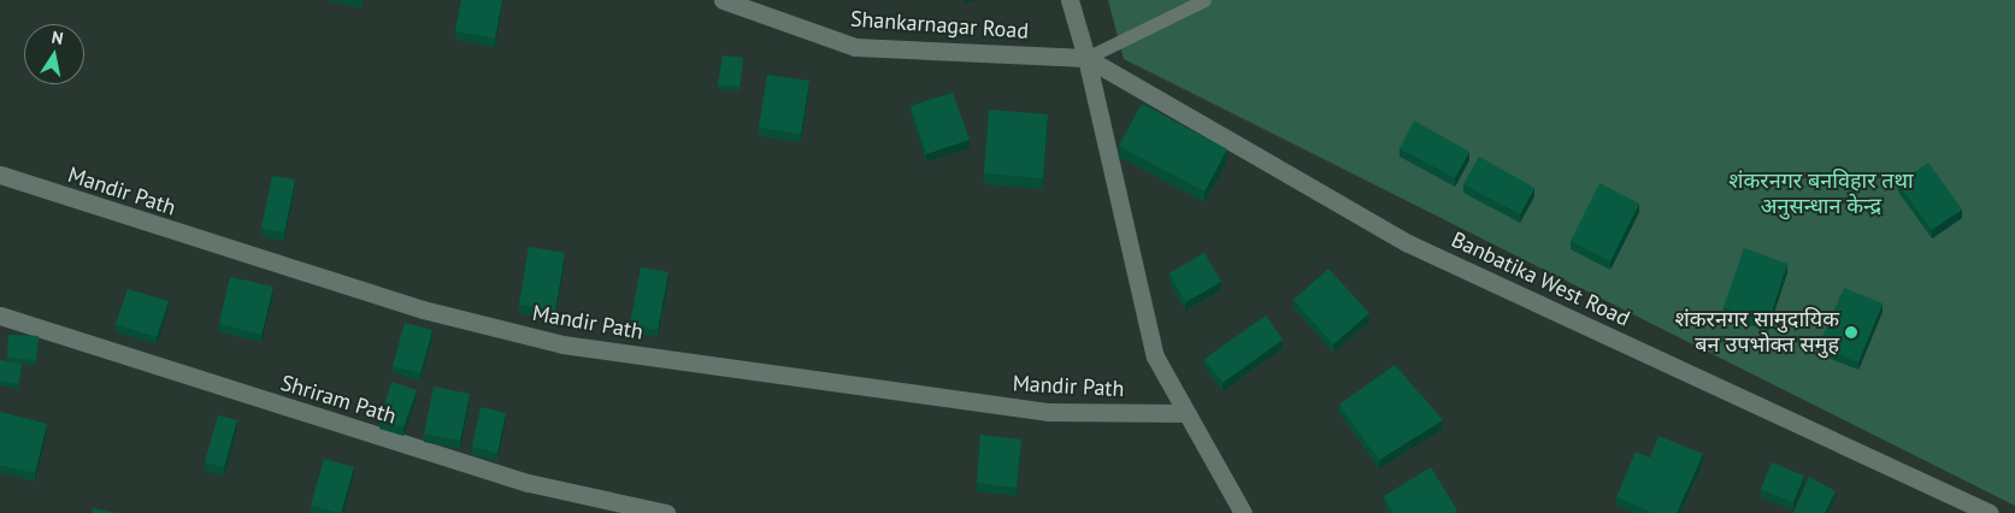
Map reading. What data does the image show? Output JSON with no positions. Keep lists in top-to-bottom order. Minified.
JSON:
{"streets":{"street":["Shankarnagar Road","Mandir Path","Banbatika West Road","Shriram Path"]},"crossings":[["Shankarnagar Road","Banbatika West Road"]],"parks":["शंकरनगर बनविहार तथा अनुसन्धान केन्द्र"],"places":["शंकरनगर सामुदायिक बन उपभोक्त समुह"],"north":"top"}
